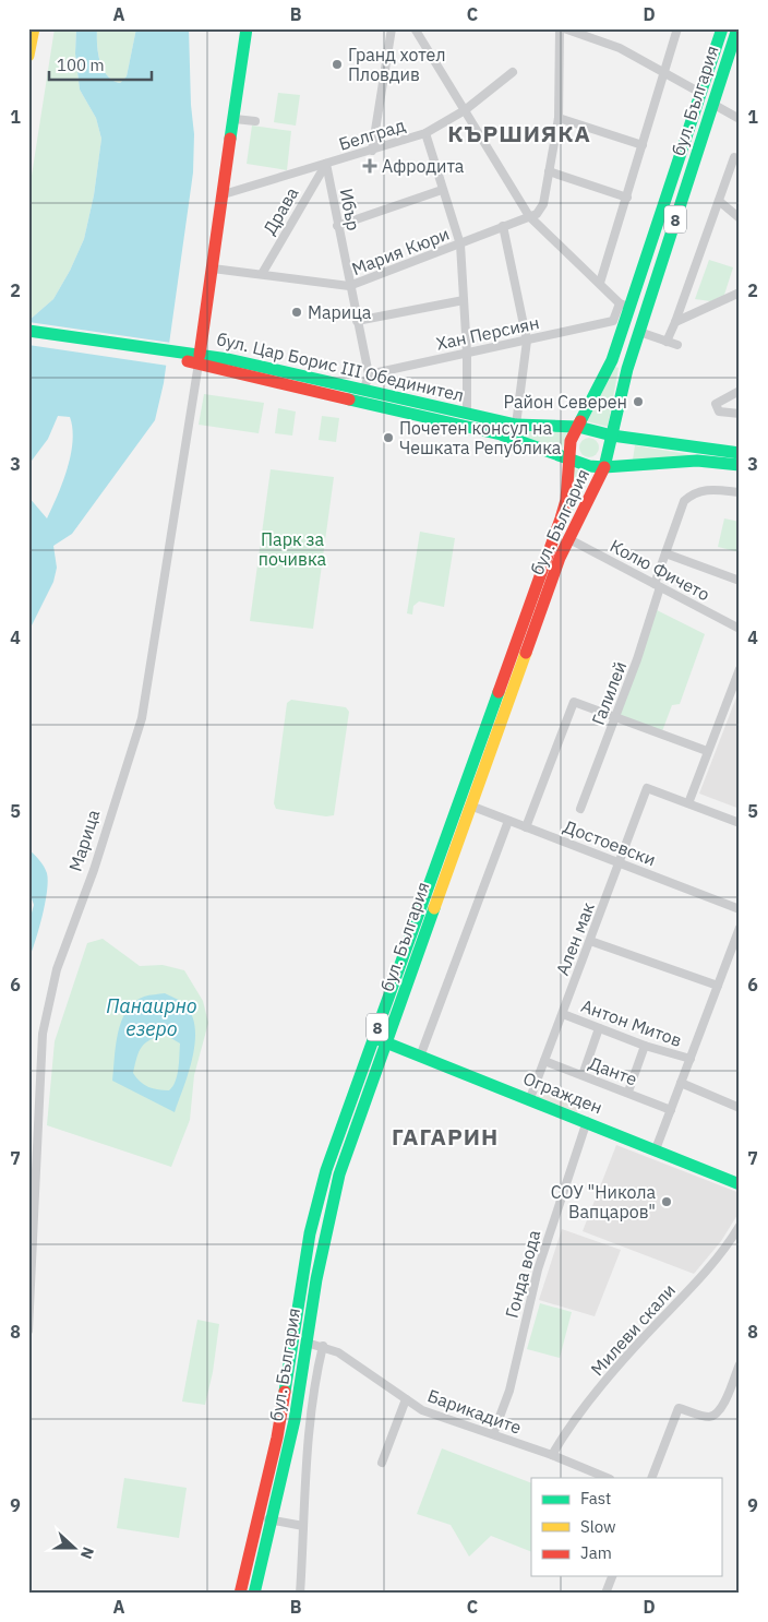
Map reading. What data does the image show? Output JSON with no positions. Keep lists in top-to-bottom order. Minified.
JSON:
{"streets":{"main road":["бул. България","8","бул. Цар Борис III Обединител","Марица","Огражден"],"street":["Белград","Ибър","Драва","Мария Кюри","Хан Персиян","Колю Фичето","Галилей","Достоевски","Ален мак","Антон Митов","Данте","Гонда вода","Милеви скали","Барикадите"]},"crossings":[["бул. България","8"],["бул. България","Хан Персиян"],["бул. България","бул. Цар Борис III Обединител"],["бул. България","Колю Фичето"],["бул. България","Достоевски"],["бул. България","Огражден"],["бул. България","Барикадите"],["Белград","Ибър"],["Белград","Драва"],["Белград","Марица"],["Ибър","Драва"],["Ибър","Мария Кюри"],["Ибър","Хан Персиян"],["Ибър","бул. Цар Борис III Обединител"],["Драва","Мария Кюри"],["8","бул. Цар Борис III Обединител"],["8","Огражден"],["Мария Кюри","Марица"],["бул. Цар Борис III Обединител","Марица"],["Колю Фичето","Галилей"],["Достоевски","Ален мак"],["Ален мак","Антон Митов"],["Ален мак","Данте"],["Ален мак","Огражден"],["Огражден","Гонда вода"],["Гонда вода","Барикадите"],["Милеви скали","Барикадите"]],"districts":["КЪРШИЯКА","ГАГАРИН"],"water":["Панаирно езеро"],"parks":["Парк за почивка"],"places":{"other":["Гранд хотел Пловдив","Марица","Район Северен","Почетен консул на Чешката Република","СОУ \"Никола Вапцаров\""],"health":["Афродита"]},"legend":["Fast","Slow","Jam"],"scale_bar":"100 m","north":"right","grid":{"columns":["A","B","C","D"],"rows":["1","2","3","4","5","6","7","8","9"]}}
